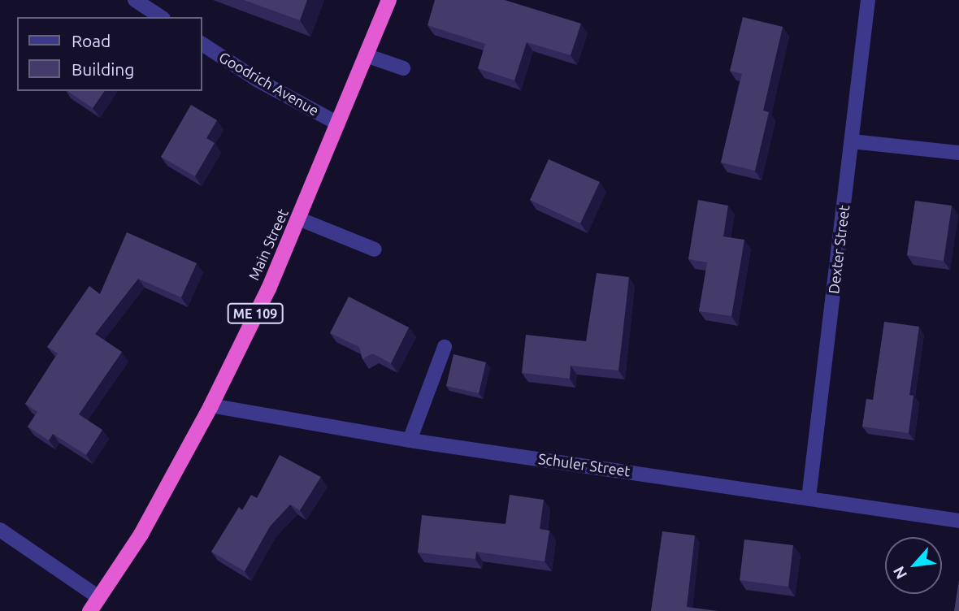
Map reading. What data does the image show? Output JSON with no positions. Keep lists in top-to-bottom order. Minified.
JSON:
{"streets":{"highway":["Main Street","ME 109"],"street":["Goodrich Avenue","Dexter Street","Schuler Street"]},"crossings":[["Goodrich Avenue","Main Street"],["Main Street","Schuler Street"],["Dexter Street","Schuler Street"]],"legend":["Road","Building"],"north":"bottom left"}
